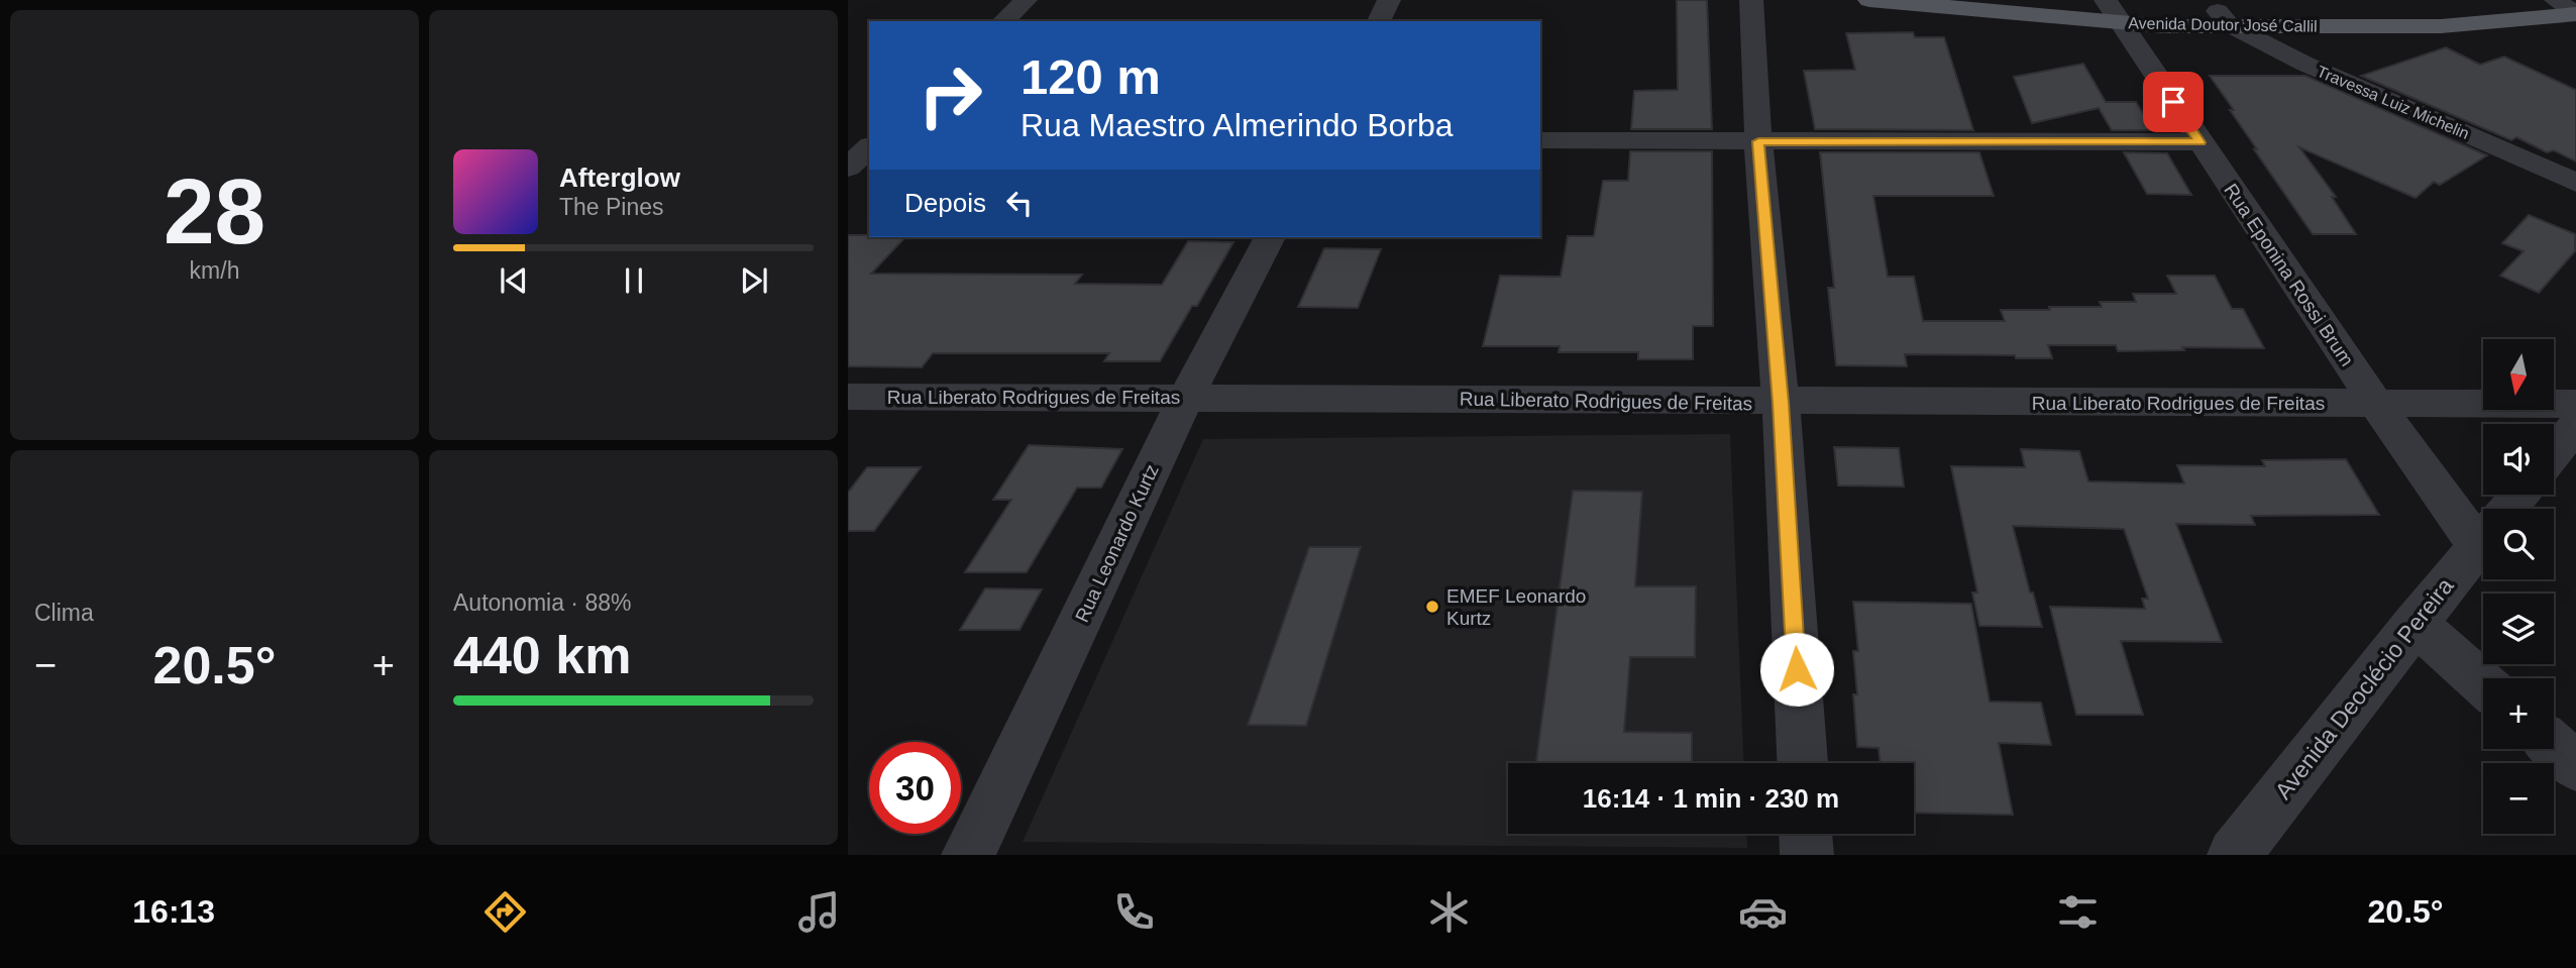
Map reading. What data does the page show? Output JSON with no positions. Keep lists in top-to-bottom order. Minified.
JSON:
{"streets":{"main road":["Avenida Doutor José Callil"],"street":["Travessa Luiz Michelin","Rua Eponina Rossi Brum","Rua Liberato Rodrigues de Freitas","Rua Leonardo Kurtz","Avenida Deoclécio Pereira"]},"crossings":[["Avenida Doutor José Callil","Travessa Luiz Michelin"],["Avenida Doutor José Callil","Rua Eponina Rossi Brum"],["Rua Eponina Rossi Brum","Rua Liberato Rodrigues de Freitas"],["Rua Liberato Rodrigues de Freitas","Rua Leonardo Kurtz"]],"places":["EMEF Leonardo Kurtz"],"north":"bottom","page":{"tile":[["28","km/h"],"Clima",["Autonomia · 88%","440 km"]],"turn":["120 m","Rua Maestro Almerindo Borba"],"song":["Afterglow","The Pines"],"then":"Depois","map_buttons":["+","−"],"heat":["−","20.5°","+"],"limit":"30","trip":"16:14 · 1 min · 230 m","tabs":["16:13","20.5°"]}}
